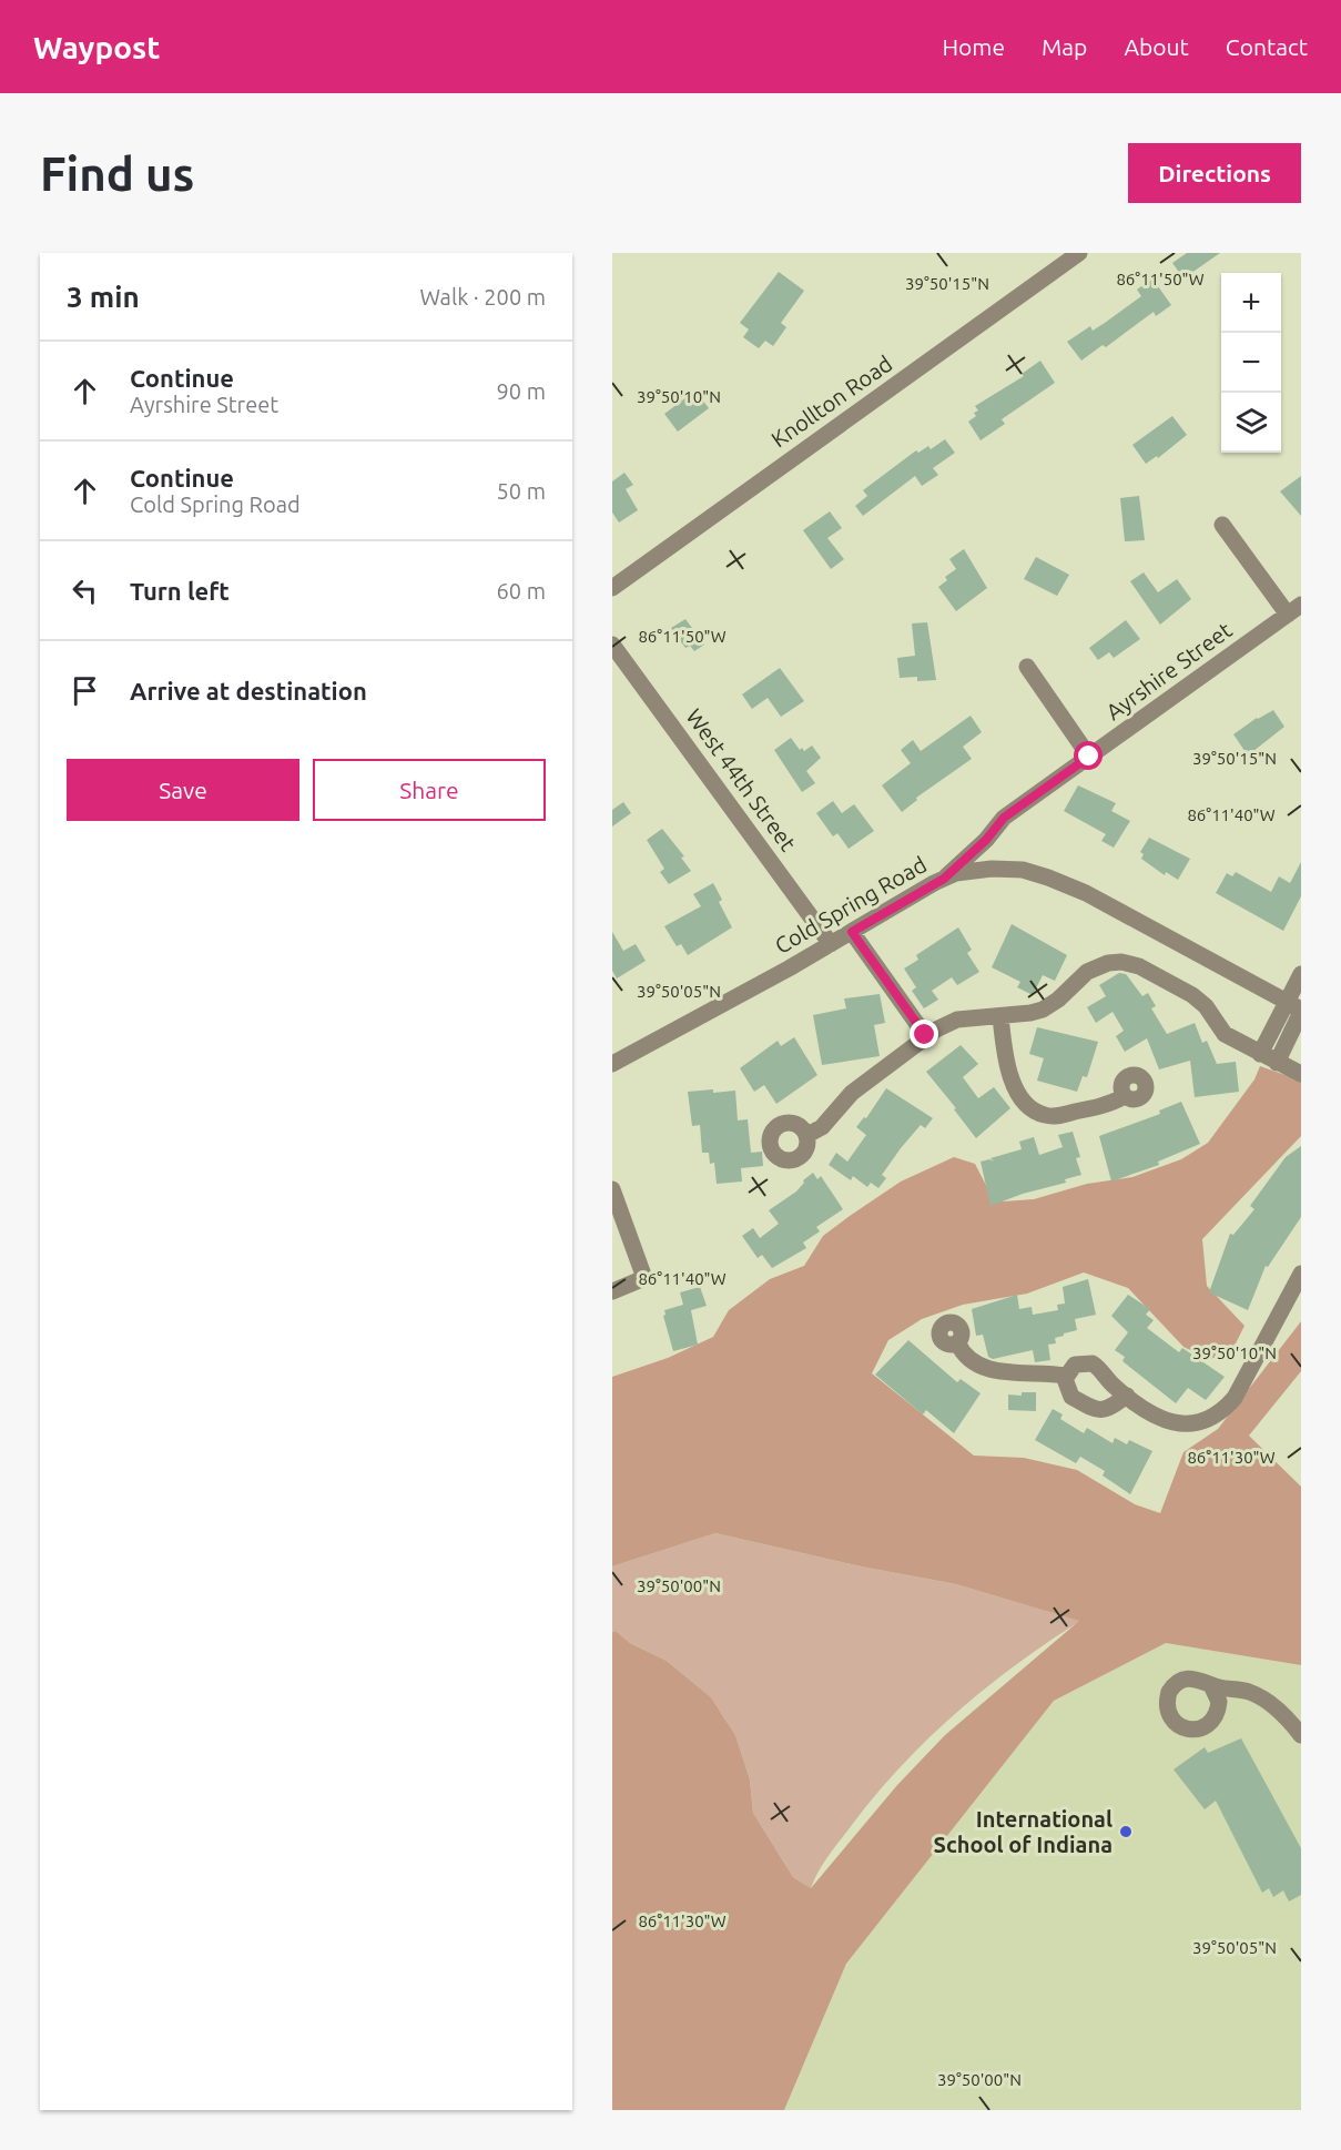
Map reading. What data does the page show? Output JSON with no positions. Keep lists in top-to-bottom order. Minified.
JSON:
{"streets":{"street":["Knollton Road","Ayrshire Street","West 44th Street","Cold Spring Road"]},"crossings":[["Ayrshire Street","Cold Spring Road"],["West 44th Street","Cold Spring Road"]],"places":["International School of Indiana"],"page":{"header":"Waypost","nav":["Home","Map","About","Contact"],"buttons":["Directions",["Save","Share"]],"title":"Find us","heading":["3 min","Walk · 200 m"],"map_buttons":["+","−"],"list":[["Continue","Ayrshire Street","90 m"],["Continue","Cold Spring Road","50 m"],["Turn left","60 m"],"Arrive at destination"]},"coordinates":["86°11'50\"W","39°50'15\"N","39°50'10\"N","86°11'40\"W","39°50'05\"N","86°11'30\"W","39°50'00\"N"]}
